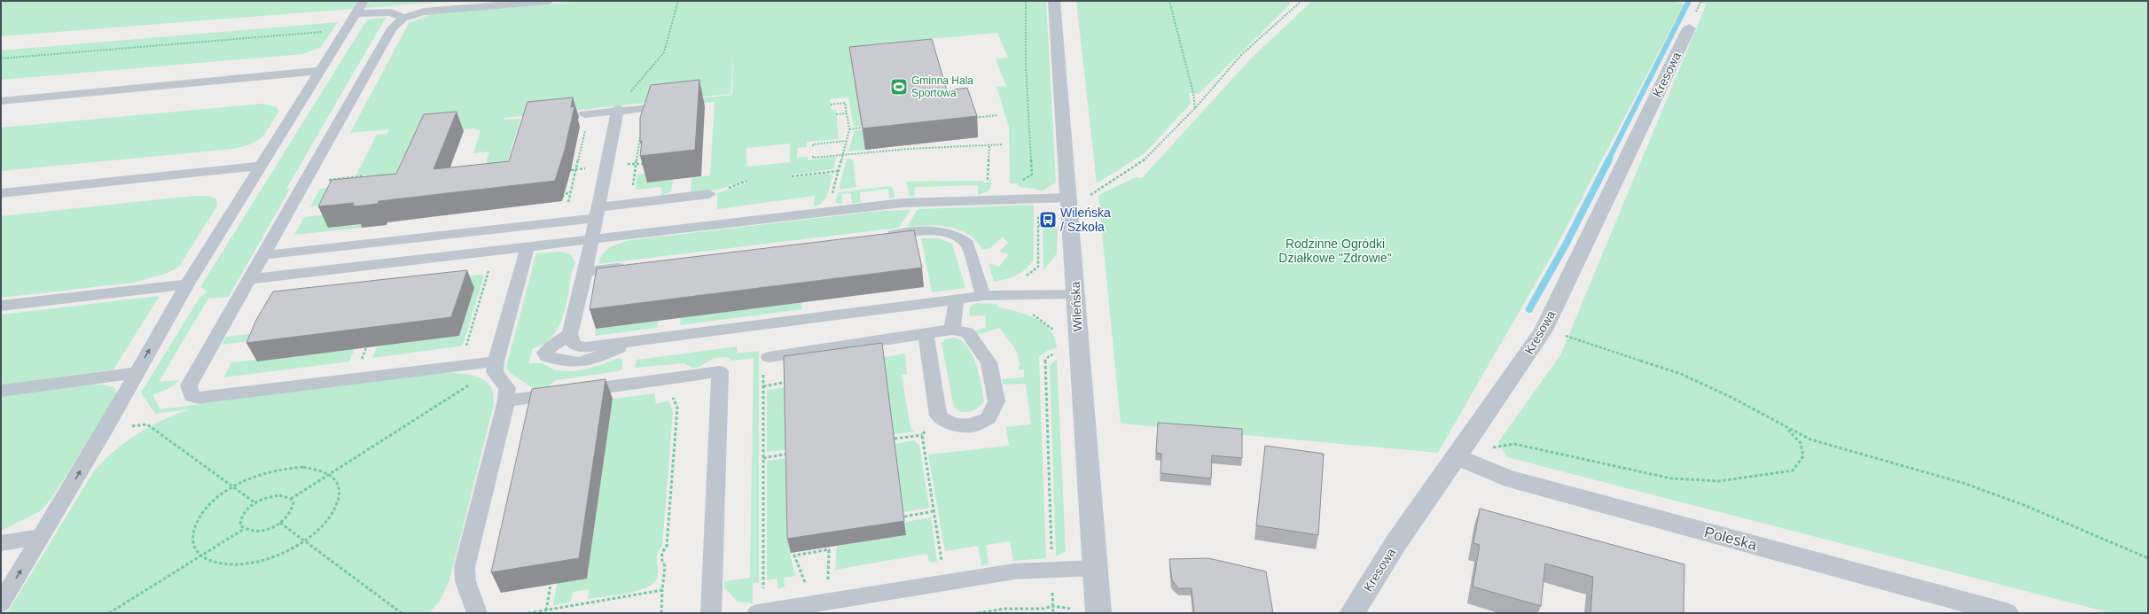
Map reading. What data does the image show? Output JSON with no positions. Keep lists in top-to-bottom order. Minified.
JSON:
{"streets":{"street":["Kresowa","Wileńska","Poleska"]},"crossings":[["Kresowa","Poleska"]],"parks":["Rodzinne Ogródki Działkowe \"Zdrowie\""],"places":{"sports":["Gminna Hala Sportowa"],"bus stop":["Wileńska / Szkoła"]}}
